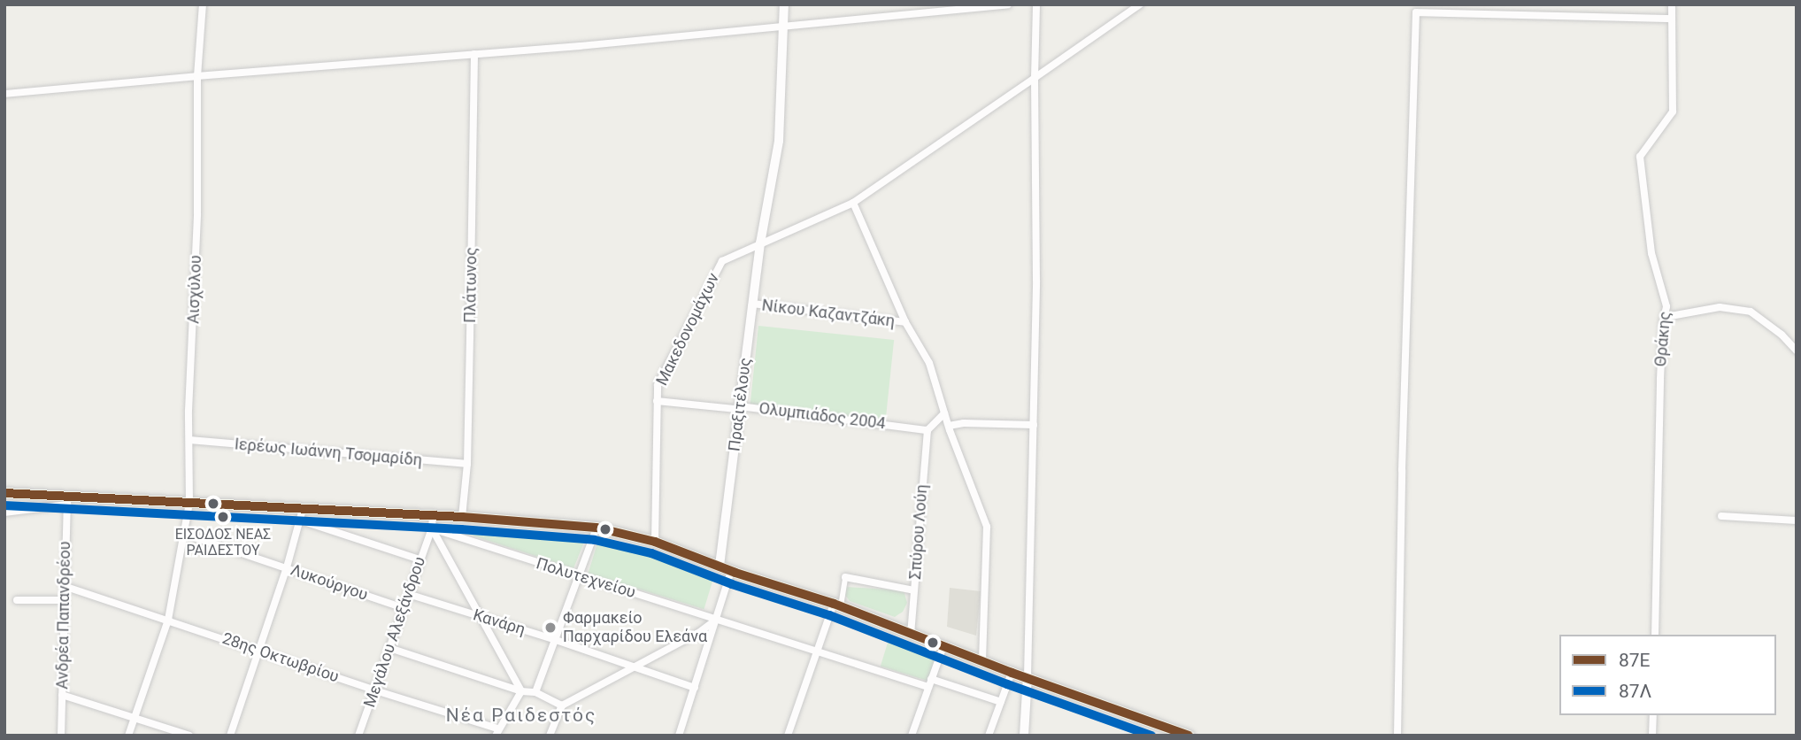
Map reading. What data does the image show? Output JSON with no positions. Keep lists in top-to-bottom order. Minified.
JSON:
{"streets":{"street":["Πλάτωνος","Αισχύλου","Νίκου Καζαντζάκη","Μακεδονομάχων","Θράκης","Πραξιτέλους","Ολυμπιάδος 2004","Ιερέως Ιωάννη Τσομαρίδη","Σπύρου Λούη","Πολυτεχνείου","Λυκούργου","Ανδρέα Παπανδρέου","Κανάρη","Μεγάλου Αλεξάνδρου","28ης Οκτωβρίου"]},"crossings":[["Πλάτωνος","Ιερέως Ιωάννη Τσομαρίδη"],["Αισχύλου","Ιερέως Ιωάννη Τσομαρίδη"],["Αισχύλου","Λυκούργου"],["Αισχύλου","28ης Οκτωβρίου"],["Νίκου Καζαντζάκη","Πραξιτέλους"],["Μακεδονομάχων","Πραξιτέλους"],["Μακεδονομάχων","Ολυμπιάδος 2004"],["Πραξιτέλους","Ολυμπιάδος 2004"],["Ολυμπιάδος 2004","Σπύρου Λούη"],["Πολυτεχνείου","Μεγάλου Αλεξάνδρου"],["Λυκούργου","Μεγάλου Αλεξάνδρου"],["Ανδρέα Παπανδρέου","28ης Οκτωβρίου"],["Κανάρη","Μεγάλου Αλεξάνδρου"],["Μεγάλου Αλεξάνδρου","28ης Οκτωβρίου"]],"districts":["Νέα Ραιδεστός"],"places":["ΕΙΣΟΔΟΣ ΝΕΑΣ ΡΑΙΔΕΣΤΟΥ","Φαρμακείο Παρχαρίδου Ελεάνα"],"lines":["transit line 87Ε","transit line 87Λ"],"legend":["87Ε","87Λ"]}
